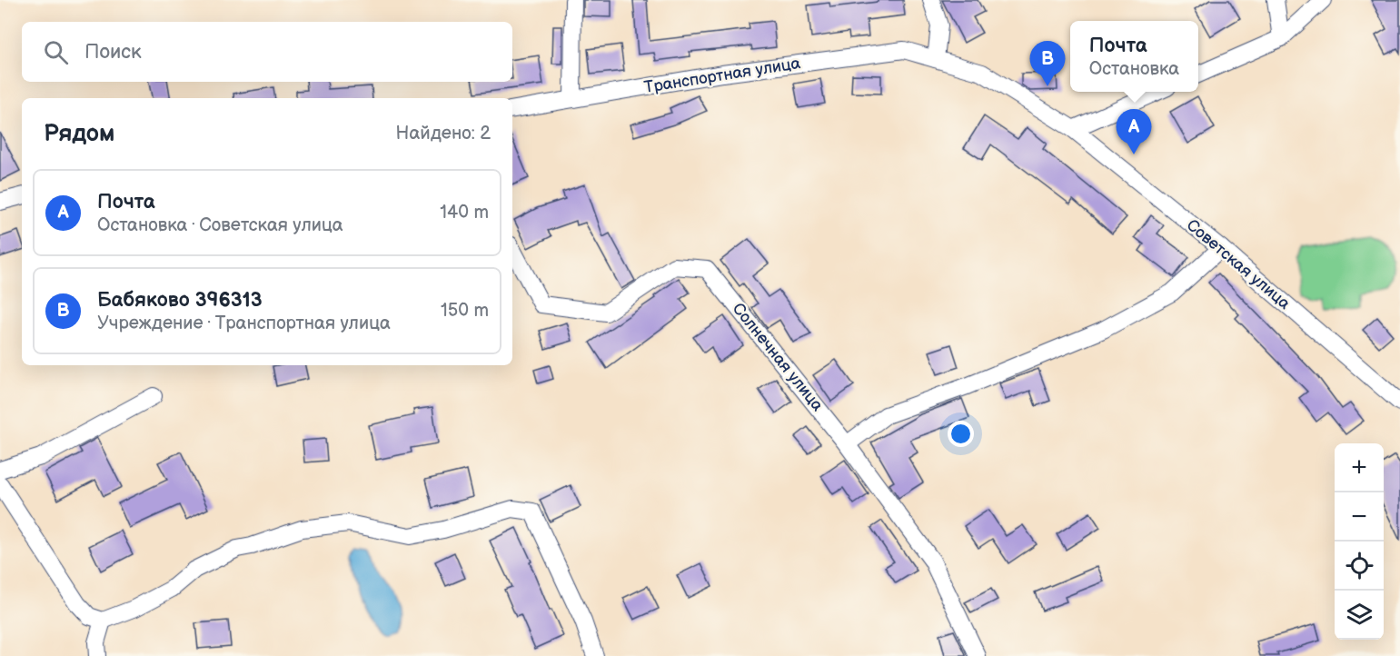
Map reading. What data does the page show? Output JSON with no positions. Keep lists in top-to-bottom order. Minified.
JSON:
{"streets":{"street":["Транспортная улица","Советская улица","Солнечная улица"]},"crossings":[["Транспортная улица","Советская улица"]],"page":{"popup":["Почта","Остановка"],"search":"Поиск","pins":["B","A"],"heading":["Рядом","Найдено: 2"],"list":[{"mark":"A","name":"Почта","note":"Остановка · Советская улица","value":"140 m"},{"mark":"B","name":"Бабяково 396313","note":"Учреждение · Транспортная улица","value":"150 m"}],"map_buttons":["+","−"]}}
